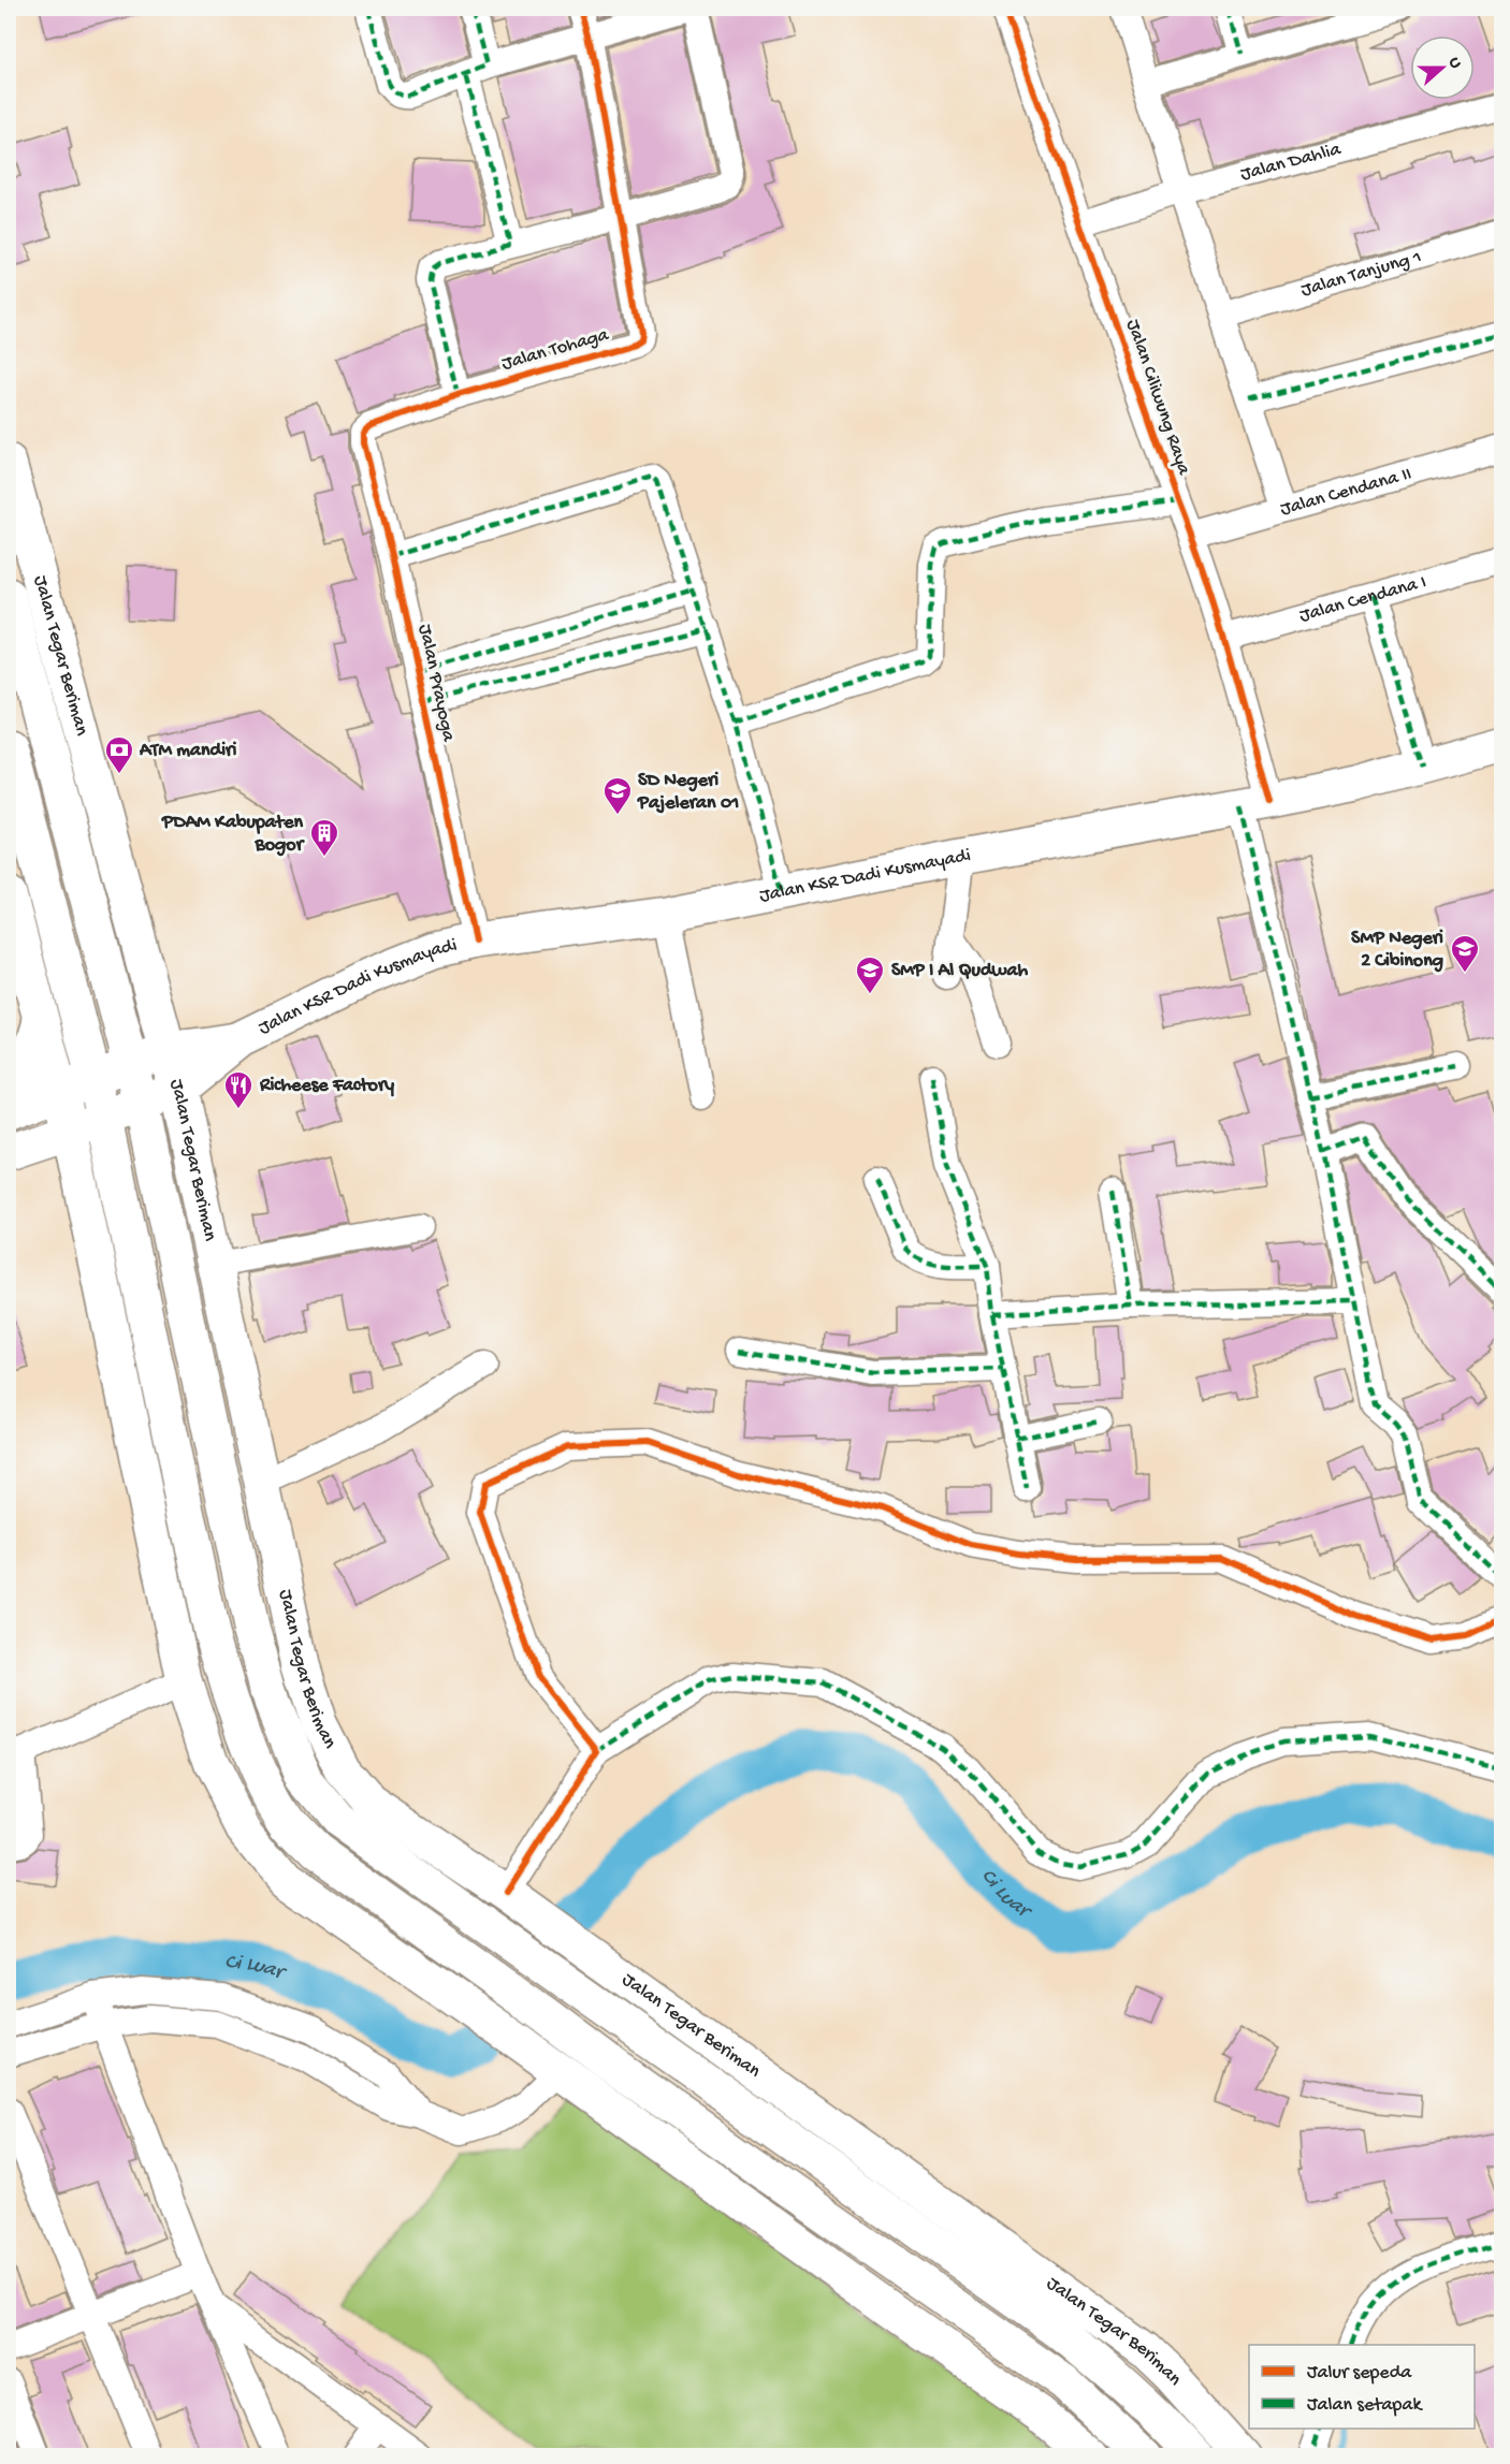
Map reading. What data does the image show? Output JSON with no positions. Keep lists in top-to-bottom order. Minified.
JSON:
{"streets":{"main road":["Jalan Tegar Beriman","Jalan KSR Dadi Kusmayadi"],"street":["Jalan Dahlia","Jalan Tanjung 1","Jalan Tohaga","Jalan Ciliwung Raya","Jalan Cendana II","Jalan Cendana I","Jalan Prayoga"]},"crossings":[["Jalan Dahlia","Jalan Ciliwung Raya"],["Jalan Tohaga","Jalan Prayoga"],["Jalan Ciliwung Raya","Jalan Cendana II"],["Jalan Ciliwung Raya","Jalan Cendana I"],["Jalan Ciliwung Raya","Jalan KSR Dadi Kusmayadi"],["Jalan Tegar Beriman","Jalan KSR Dadi Kusmayadi"],["Jalan Prayoga","Jalan KSR Dadi Kusmayadi"]],"water":["Ci Luar"],"places":{"bank":["ATM mandiri"],"school or university":["SD Negeri Pajeleran 01","SMP Negeri 2 Cibinong","SMP I Al Qudwah"],"building":["PDAM Kabupaten Bogor"],"restaurant":["Richeese Factory"]},"legend":["Jalur sepeda","Jalan setapak"],"north":"right"}
